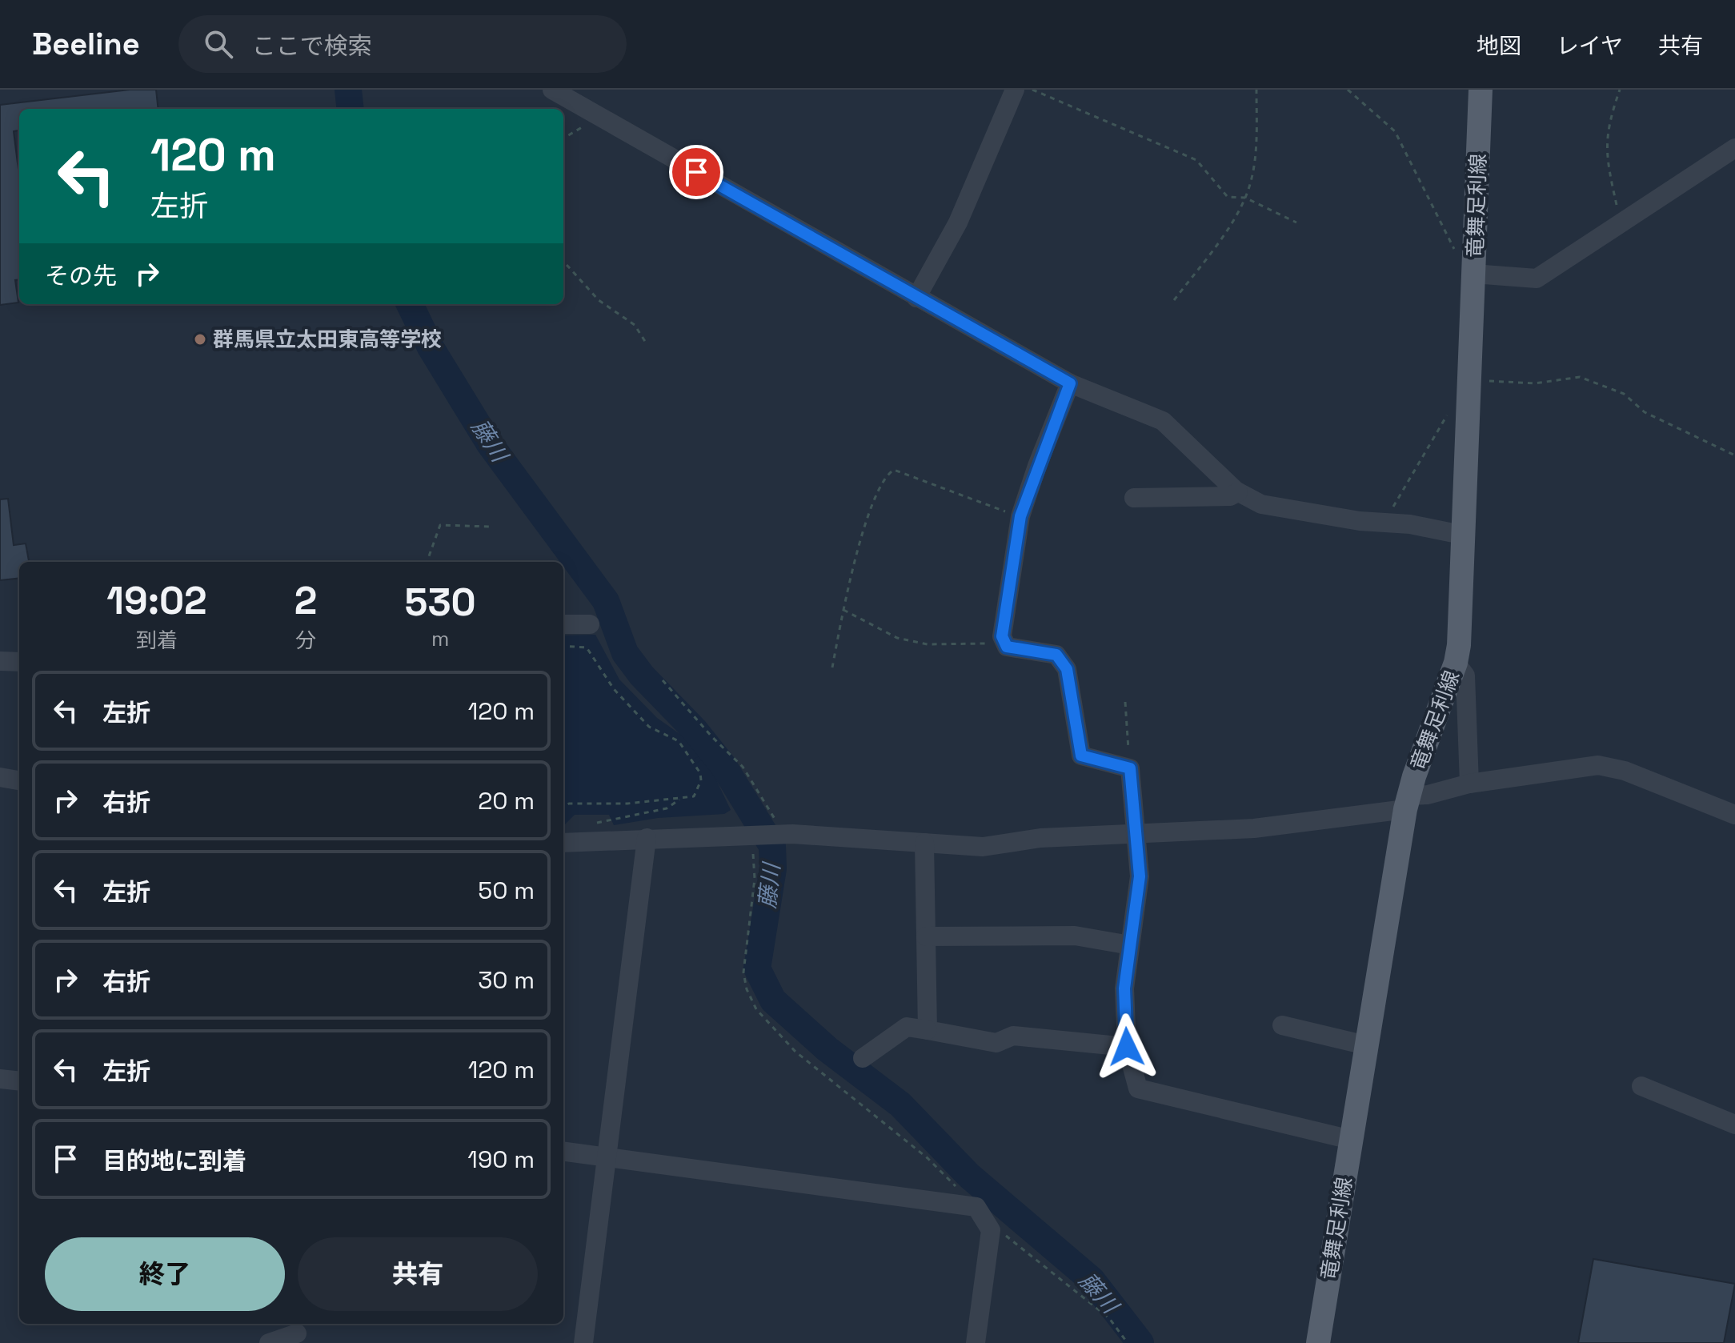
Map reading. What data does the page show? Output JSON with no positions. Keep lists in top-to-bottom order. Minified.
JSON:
{"streets":{"main road":["竜舞足利線"]},"water":["藤川"],"places":["群馬県立太田東高等学校"],"page":{"header":"Beeline","search":"ここで検索","nav":["地図","レイヤ","共有"],"turn":["120 m","左折"],"then":"その先","eta":["19:02","到着","2","分","530","m"],"list":[{"name":"左折","value":"120 m"},{"name":"右折","value":"20 m"},{"name":"左折","value":"50 m"},{"name":"右折","value":"30 m"},{"name":"左折","value":"120 m"},{"name":"目的地に到着","value":"190 m"}],"buttons":["終了","共有"]}}
